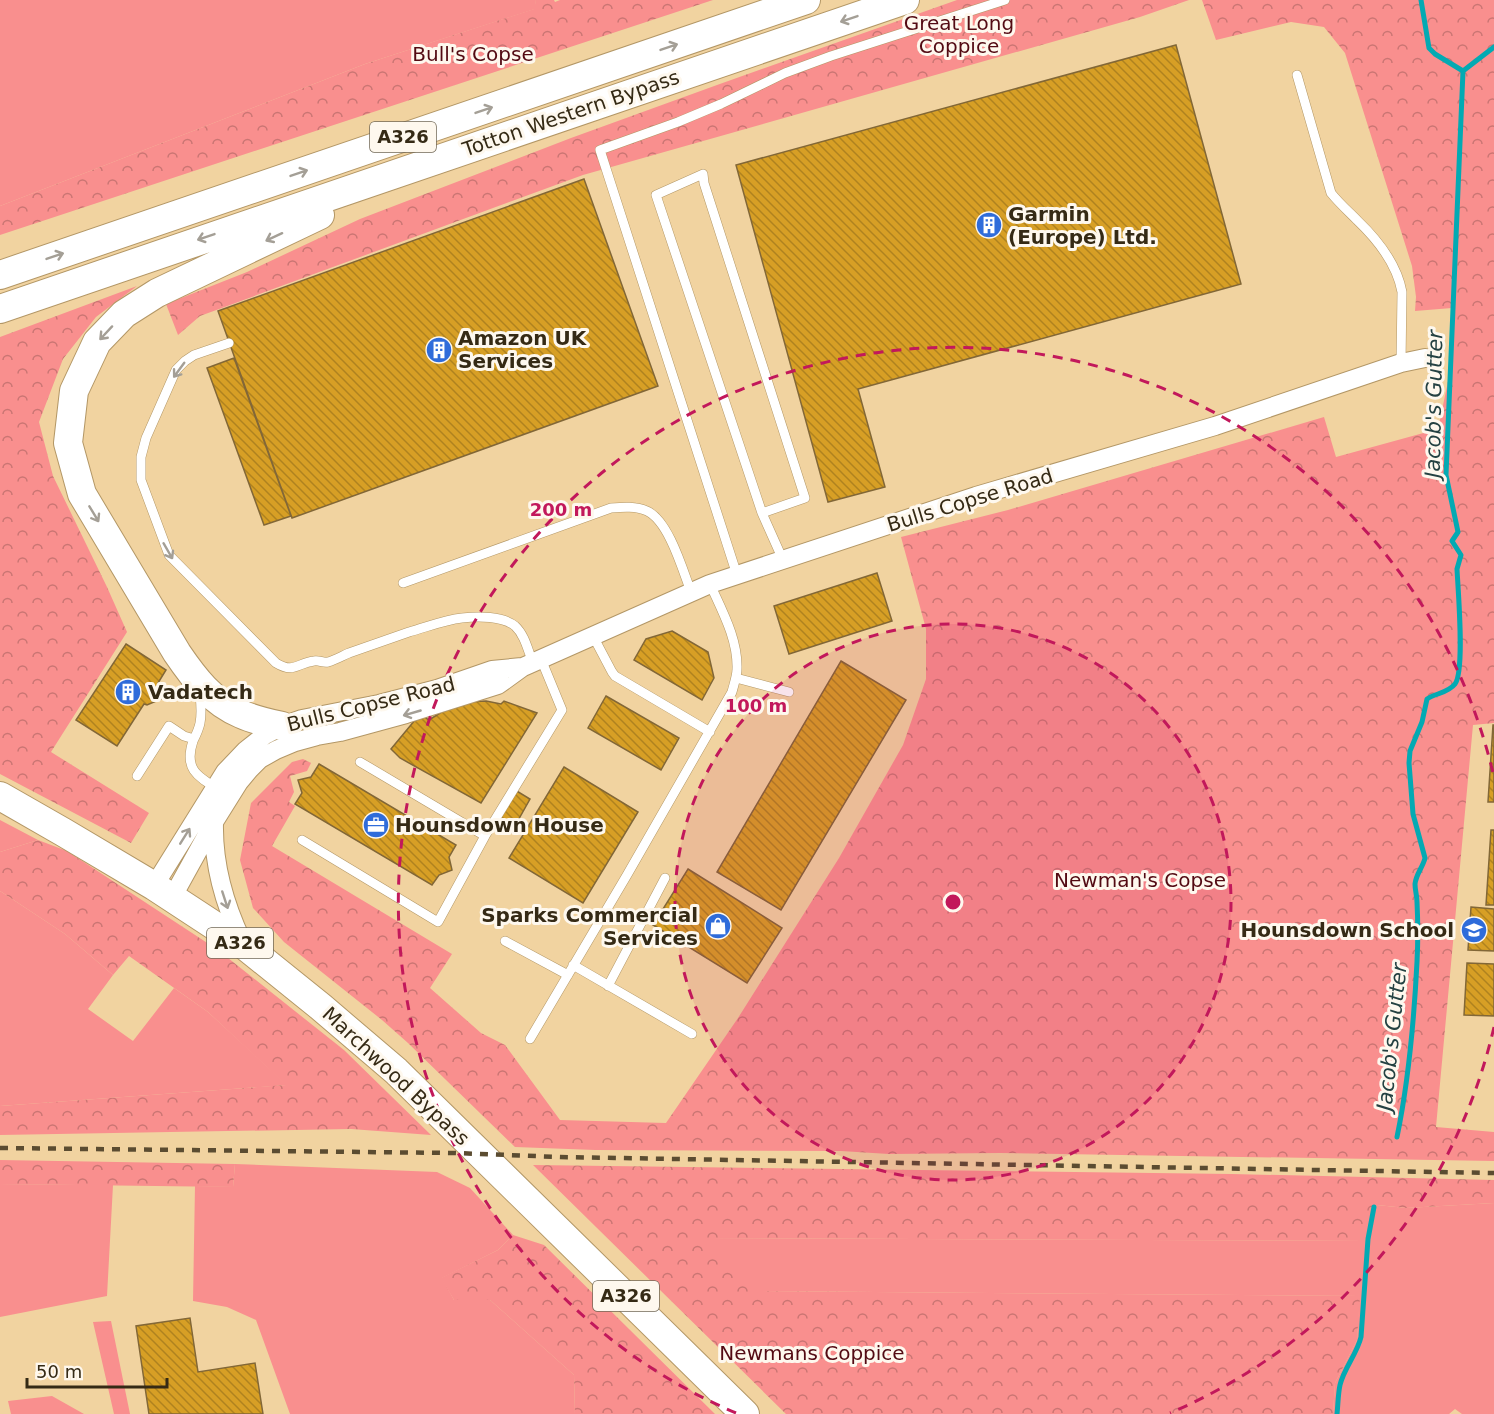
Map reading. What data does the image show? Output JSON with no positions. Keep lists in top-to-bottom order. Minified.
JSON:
{"streets":{"main road":["Totton Western Bypass","A326","Marchwood Bypass"],"street":["Bulls Copse Road"]},"crossings":[["Bulls Copse Road","Marchwood Bypass"]],"water":["Jacob's Gutter"],"parks":["Great Long Coppice","Bull's Copse","Newman's Copse","Newmans Coppice"],"places":{"building":["Garmin (Europe) Ltd.","Amazon UK Services","Vadatech"],"office":["Hounsdown House"],"shop":["Sparks Commercial Services"],"school or university":["Hounsdown School"]},"scale_bar":"50 m","rings":["200 m","100 m"]}
